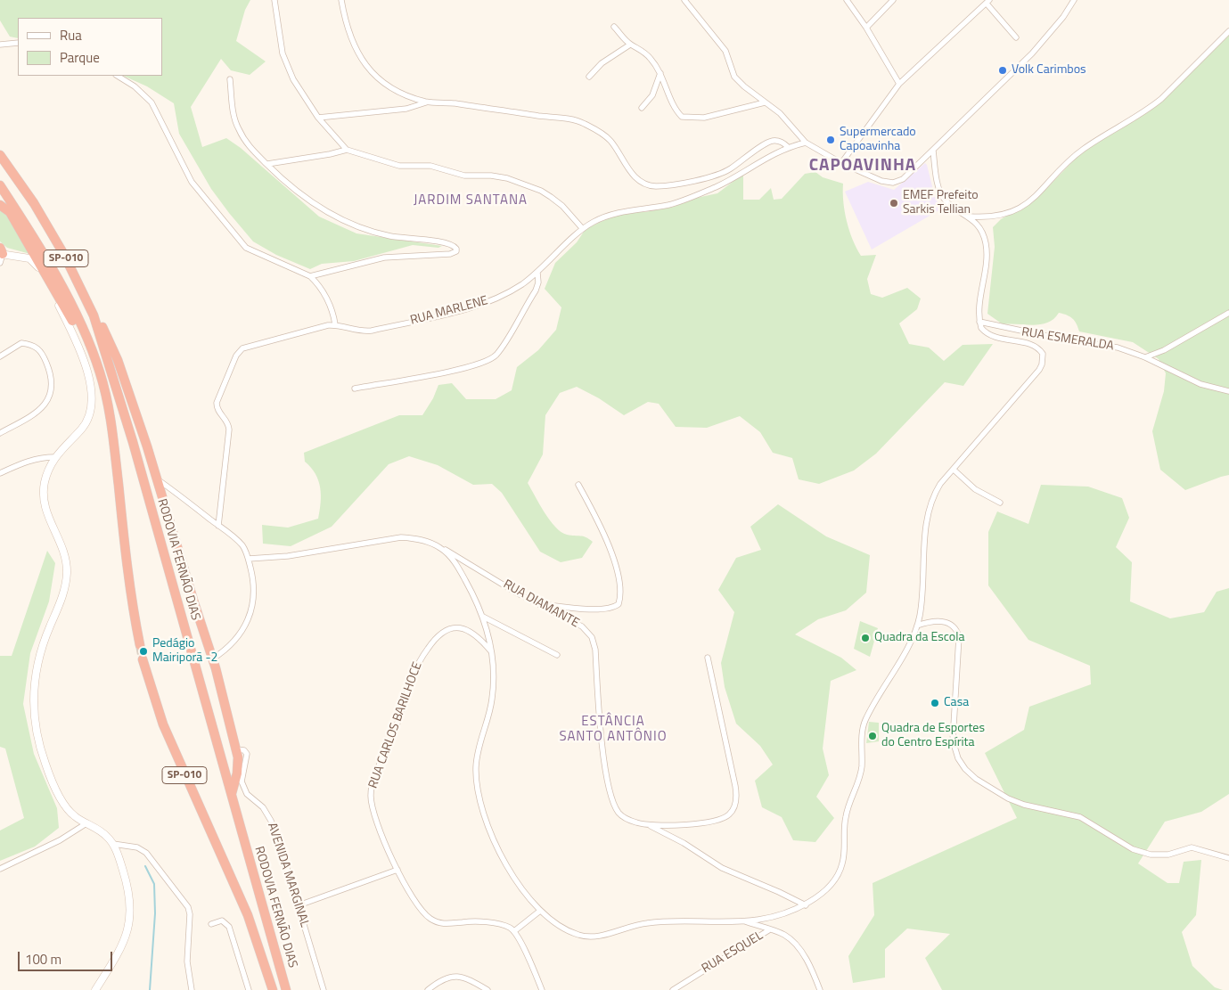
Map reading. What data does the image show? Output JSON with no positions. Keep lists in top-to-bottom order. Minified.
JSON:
{"streets":{"highway":["SP-010","RODOVIA FERNÃO DIAS"],"street":["RUA MARLENE","RUA ESMERALDA","RUA DIAMANTE","RUA CARLOS BARILHOCE","AVENIDA MARGINAL","RUA ESQUEL"]},"districts":["CAPOAVINHA","JARDIM SANTANA","ESTÂNCIA SANTO ANTÔNIO"],"places":["Volk Carimbos","Supermercado Capoavinha","EMEF Prefeito Sarkis Tellian","Quadra da Escola","Pedágio Mairiporã -2","Casa","Quadra de Esportes do Centro Espírita"],"legend":["Rua","Parque"],"scale_bar":"100 m"}
